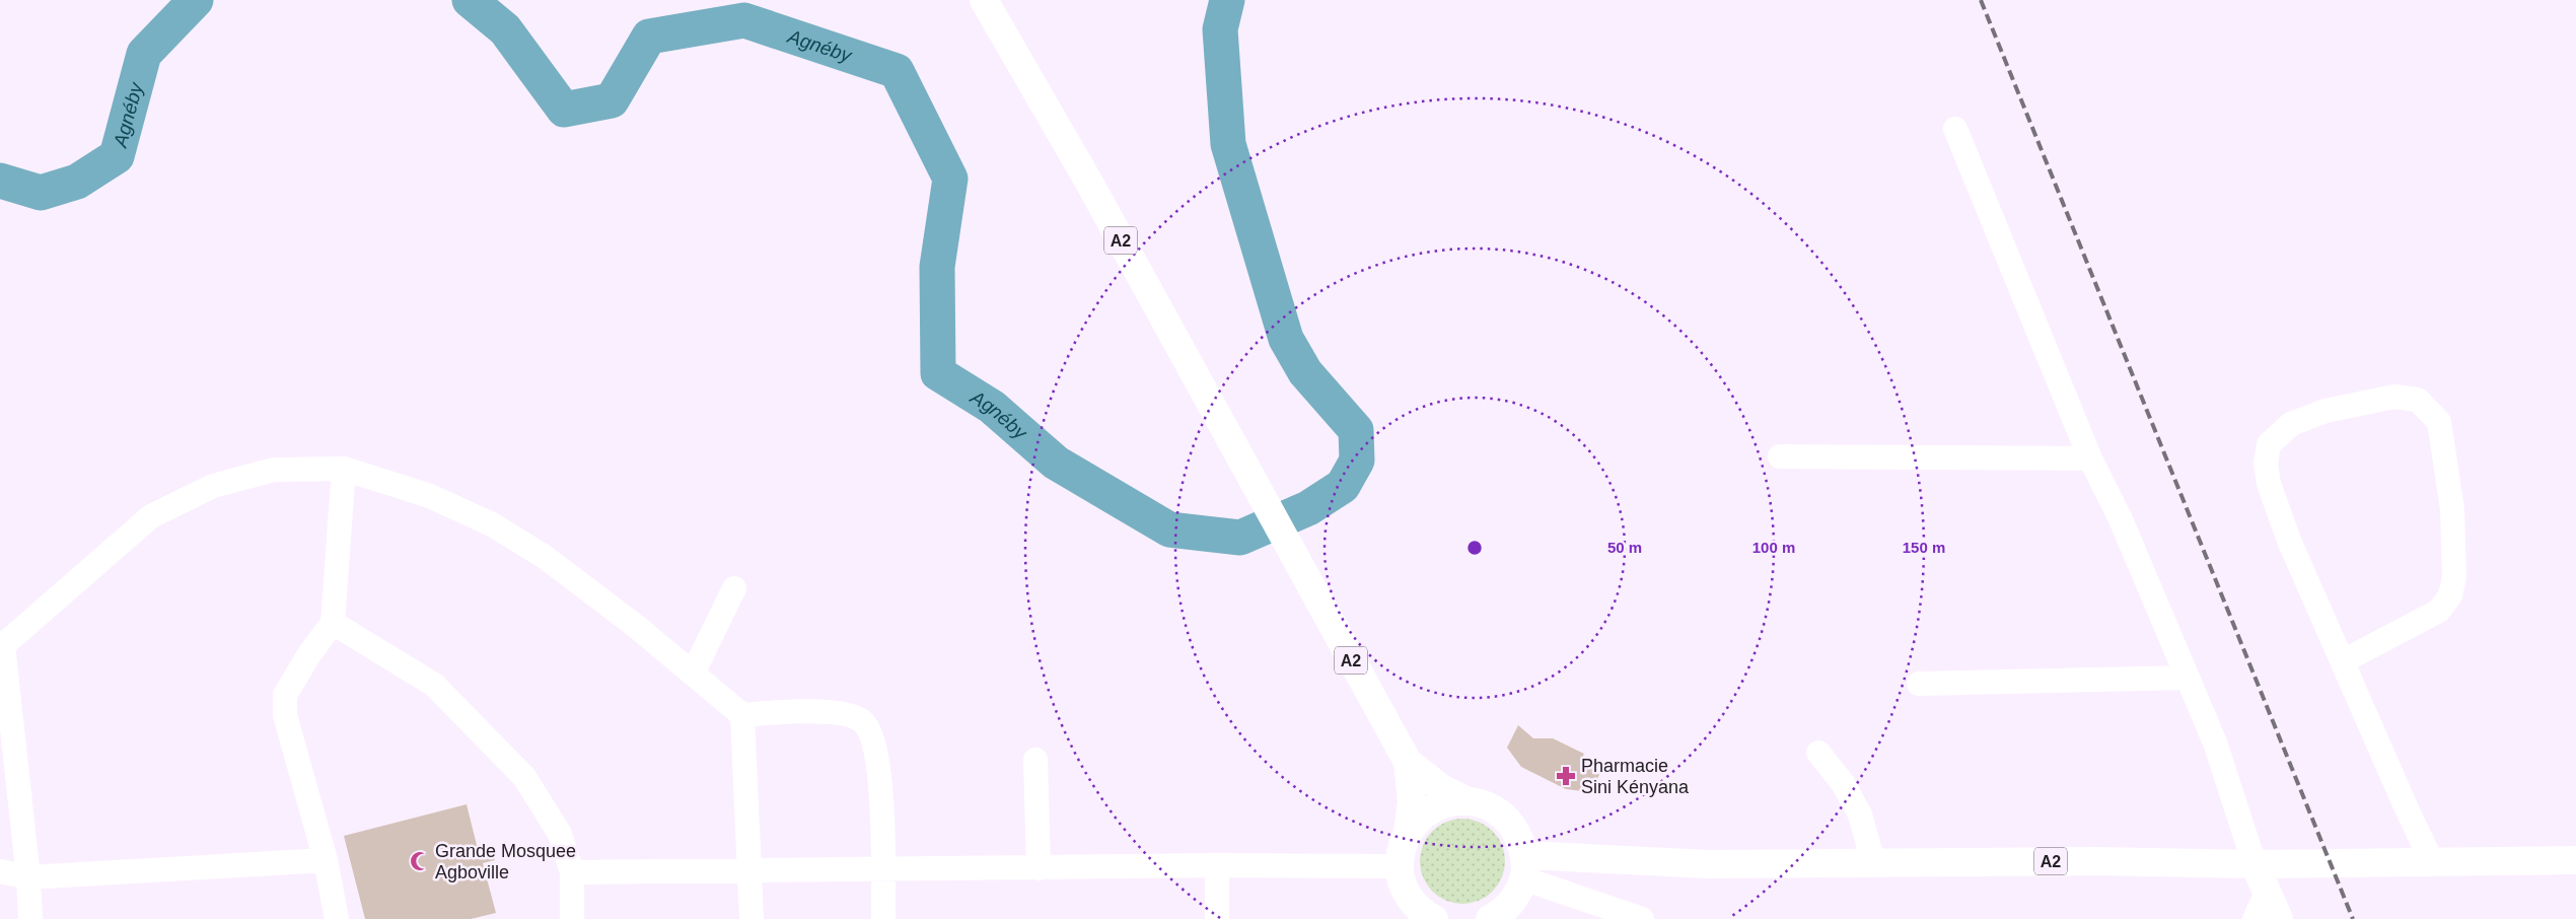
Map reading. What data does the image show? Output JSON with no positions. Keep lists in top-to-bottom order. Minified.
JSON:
{"streets":{"main road":["A2"]},"water":["Agnéby"],"places":{"pharmacy":["Pharmacie Sini Kényana"],"mosque":["Grande Mosquee Agboville"]},"rings":["50 m","100 m","150 m"]}
